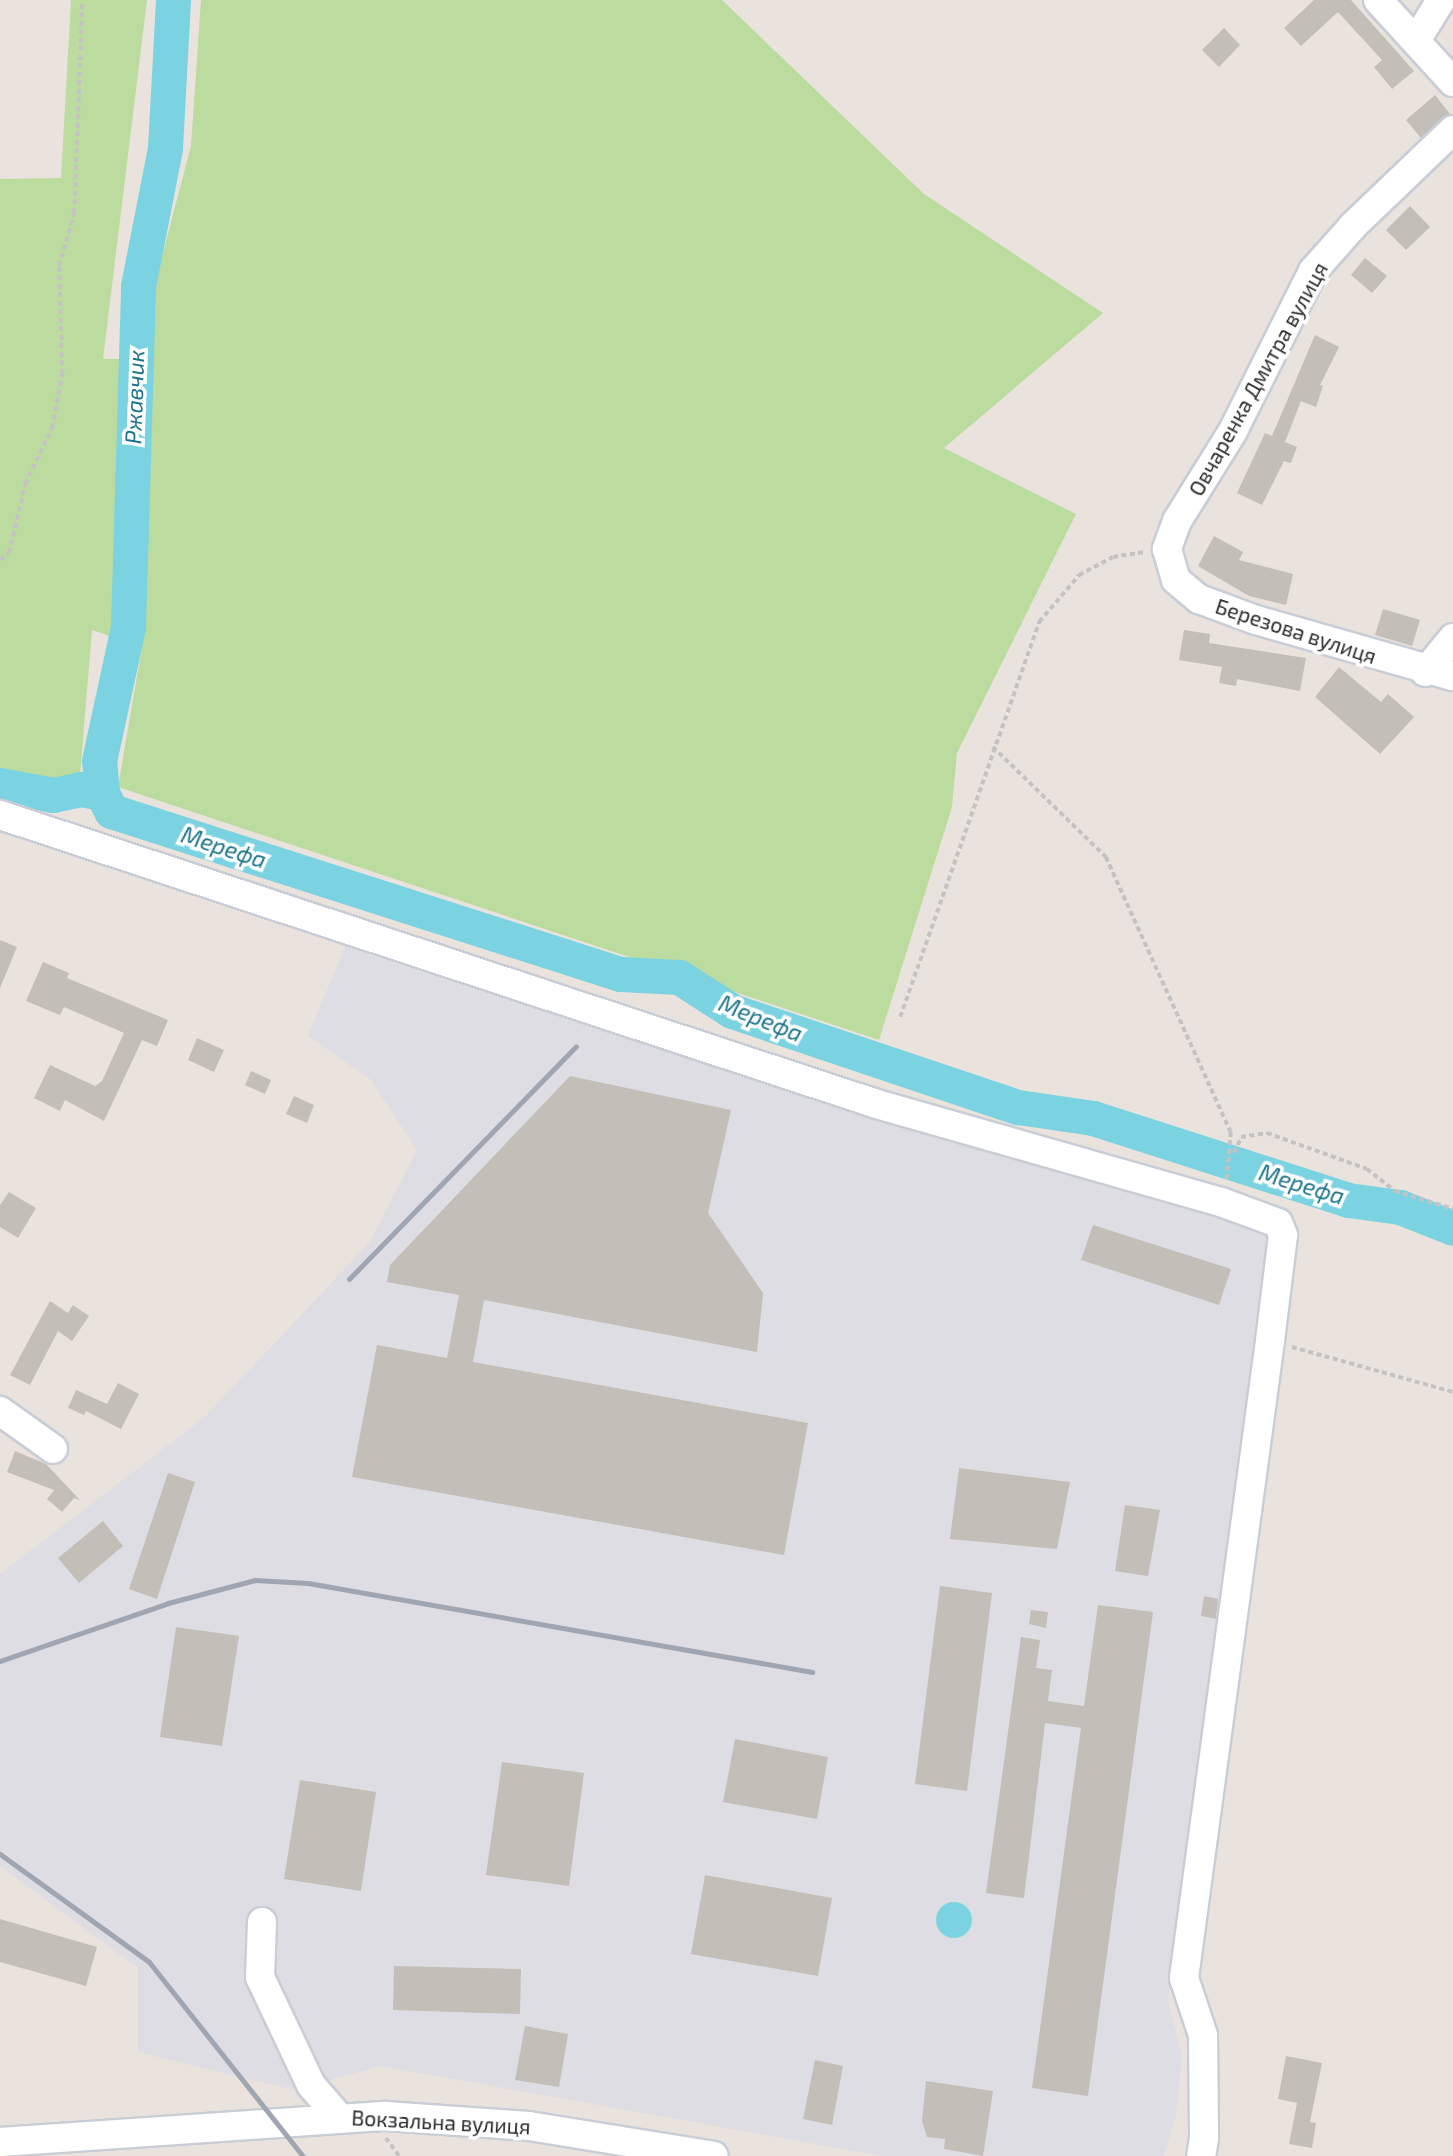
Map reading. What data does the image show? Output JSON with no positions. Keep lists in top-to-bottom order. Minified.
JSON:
{"streets":{"street":["Овчаренка Дмитра вулиця","Березова вулиця","Вокзальна вулиця"]},"crossings":[["Овчаренка Дмитра вулиця","Березова вулиця"]],"water":["Ржавчик","Мерефа"]}
